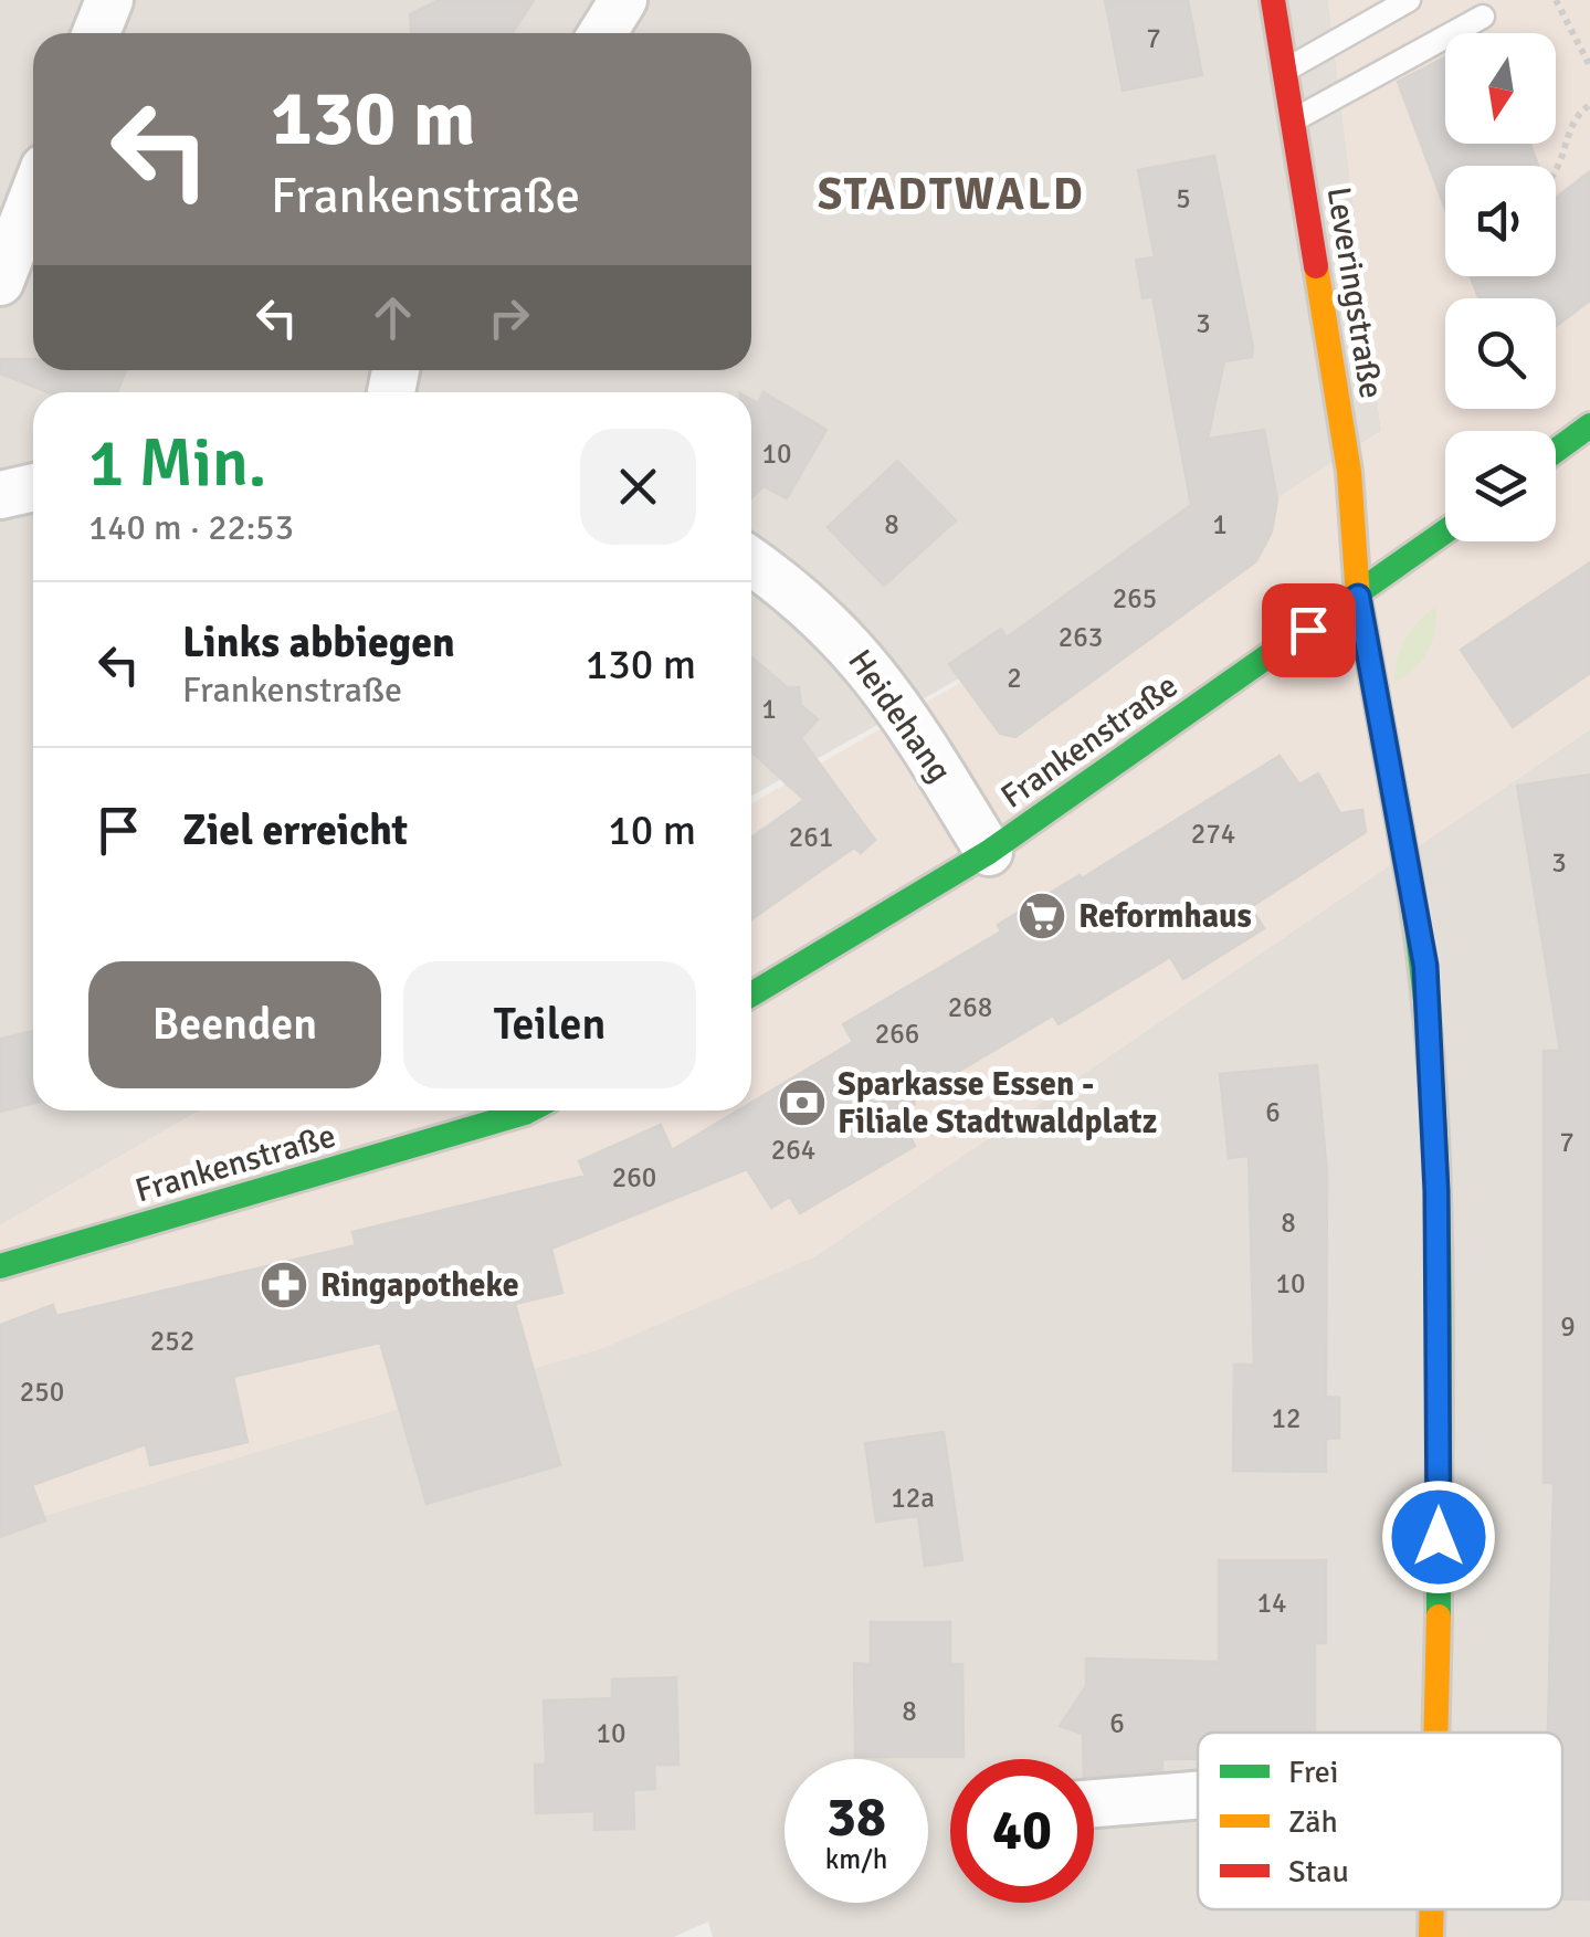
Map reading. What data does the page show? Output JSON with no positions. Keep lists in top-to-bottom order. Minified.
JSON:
{"streets":{"street":["Leveringstraße","Heidehang","Frankenstraße"]},"crossings":[["Leveringstraße","Frankenstraße"],["Heidehang","Frankenstraße"]],"districts":["STADTWALD"],"places":{"supermarket":["Reformhaus"],"bank":["Sparkasse Essen - Filiale Stadtwaldplatz"],"pharmacy":["Ringapotheke"]},"house_numbers":["7","5","3","10","8","1","265","263","2","1","274","261","3","268","266","6","7","264","260","8","10","9","252","250","12","12a","14","8","6","10"],"legend":["Frei","Zäh","Stau"],"north":"bottom","page":{"turn":["130 m","Frankenstraße"],"heading":["1 Min.","140 m · 22:53"],"list":[{"name":"Links abbiegen","note":"Frankenstraße","value":"130 m"},{"name":"Ziel erreicht","value":"10 m"}],"buttons":["Beenden","Teilen"],"speed":"38 km/h","limit":"40"}}
